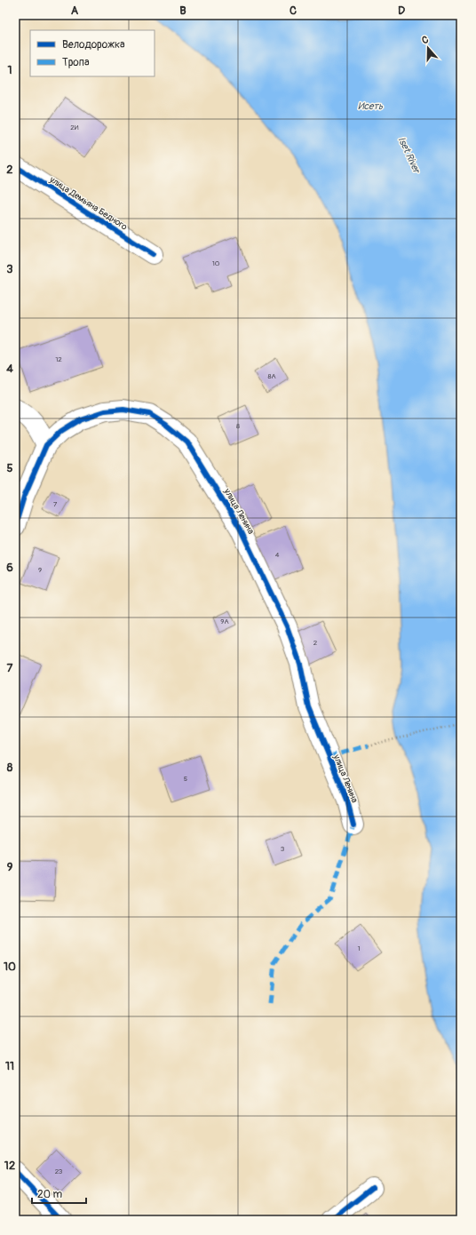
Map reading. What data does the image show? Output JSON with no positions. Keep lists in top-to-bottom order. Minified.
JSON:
{"streets":{"street":["улица Демьяна Бедного","улица Ленина"]},"water":["Исеть","Iset River"],"house_numbers":["2И","10","12","8А","8","7","4","9","9А","2","5","3","1","23"],"legend":["Велодорожка","Тропа"],"scale_bar":"20 m","north":"top","grid":{"columns":["A","B","C","D"],"rows":["1","2","3","4","5","6","7","8","9","10","11","12"]}}
